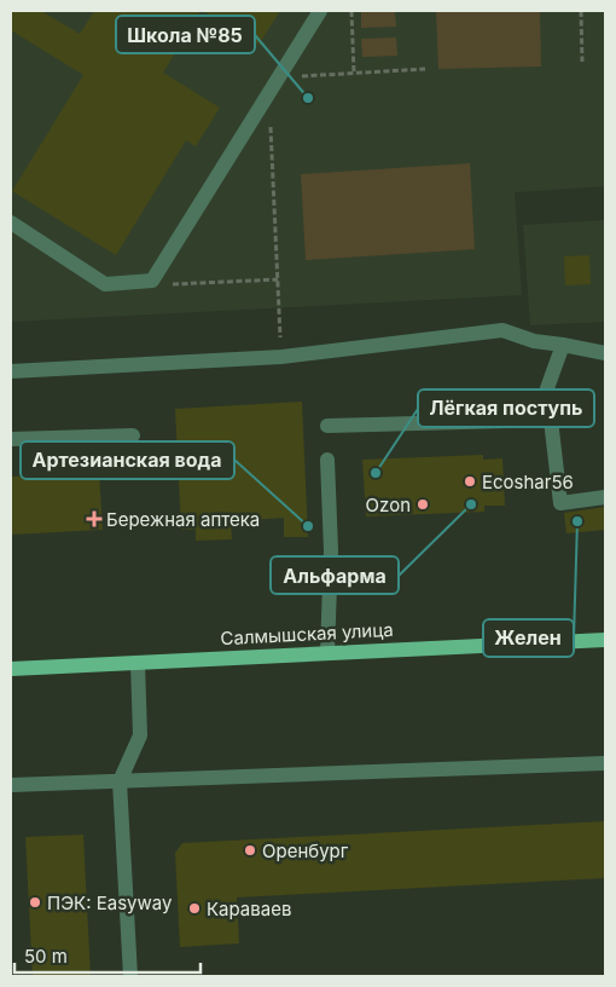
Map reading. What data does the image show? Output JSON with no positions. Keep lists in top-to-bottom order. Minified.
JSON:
{"streets":{"main road":["Салмышская улица"]},"places":{"other":["Школа №85","Лёгкая поступь","Ecoshar56","Ozon","Альфарма","Желен","Артезианская вода","Оренбург","ПЭК: Easyway","Караваев"],"health":["Бережная аптека"]},"scale_bar":"50 m"}
